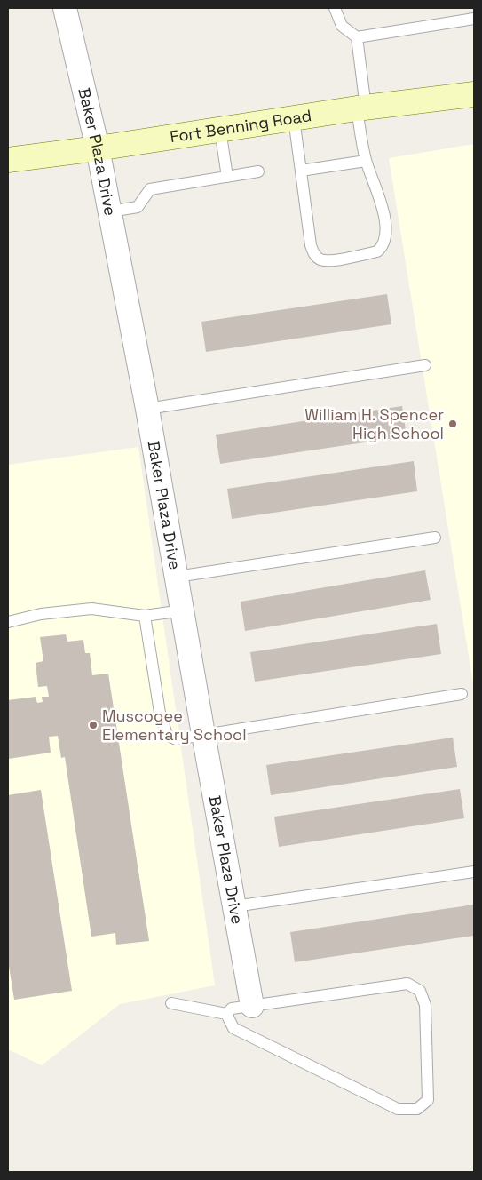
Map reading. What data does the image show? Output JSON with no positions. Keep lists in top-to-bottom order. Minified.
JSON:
{"streets":{"street":["Fort Benning Road","Baker Plaza Drive"]},"crossings":[["Fort Benning Road","Baker Plaza Drive"]],"places":["William H. Spencer High School","Muscogee Elementary School"]}
